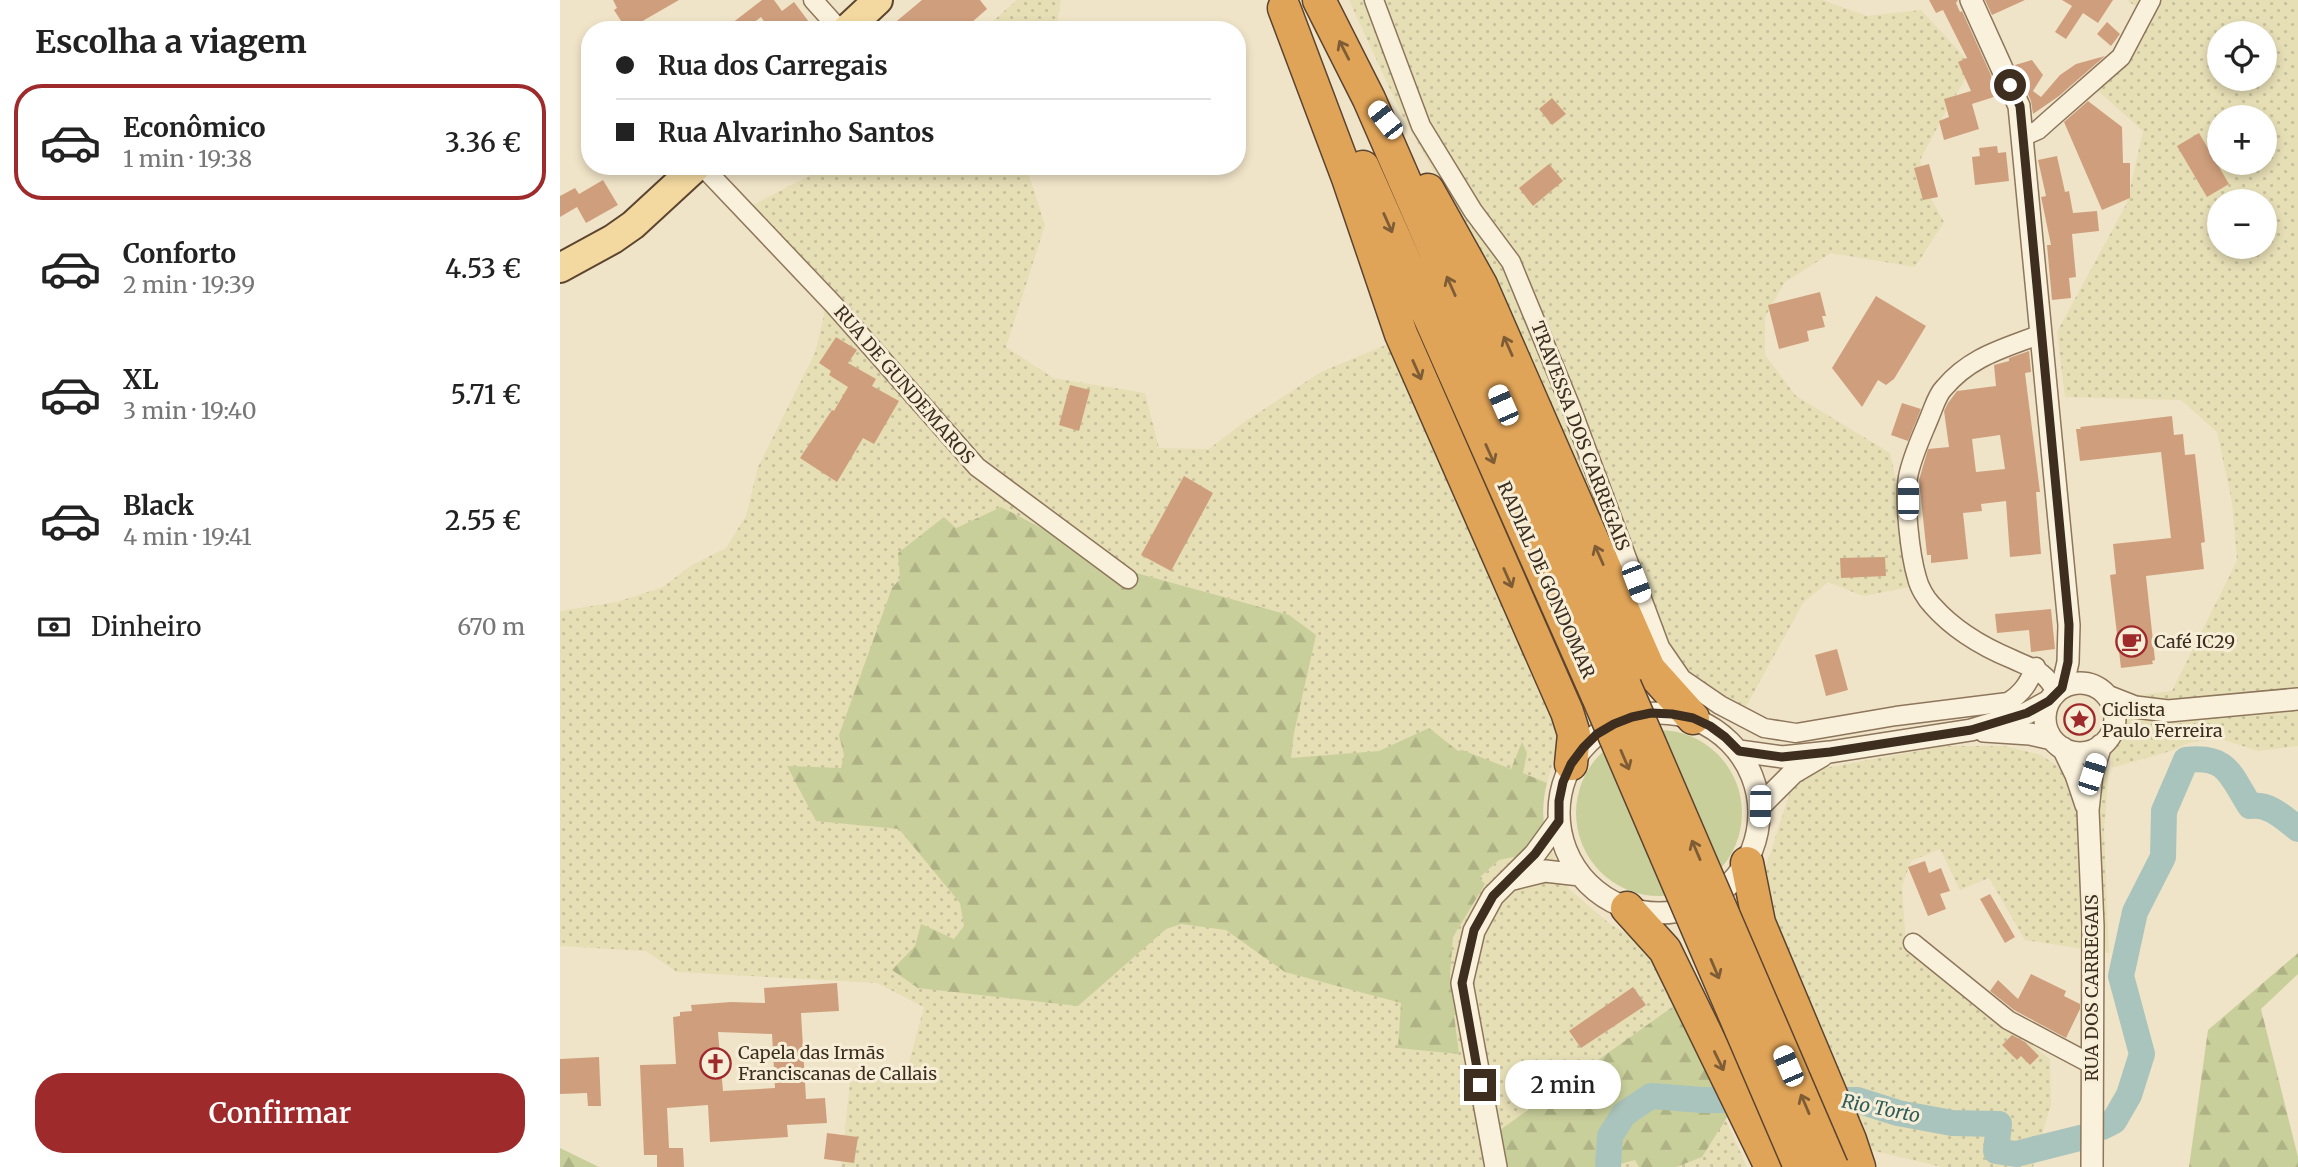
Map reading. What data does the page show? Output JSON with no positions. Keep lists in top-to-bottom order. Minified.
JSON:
{"streets":{"highway":["RADIAL DE GONDOMAR"],"street":["RUA DE GUNDEMAROS","TRAVESSA DOS CARREGAIS","RUA DOS CARREGAIS"]},"water":["Rio Torto"],"places":{"cafe":["Café IC29"],"place":["Ciclista Paulo Ferreira"],"church":["Capela das Irmãs Franciscanas de Callais"]},"page":{"heading":"Escolha a viagem","map_buttons":["+","−"],"banner":["Rua dos Carregais","Rua Alvarinho Santos"],"list":[{"name":"Econômico","note":"1 min · 19:38","value":"3.36 €"},{"name":"Conforto","note":"2 min · 19:39","value":"4.53 €"},{"name":"XL","note":"3 min · 19:40","value":"5.71 €"},{"name":"Black","note":"4 min · 19:41","value":"2.55 €"}],"pay":["Dinheiro","670 m"],"buttons":"Confirmar","bubble":"2 min"}}
